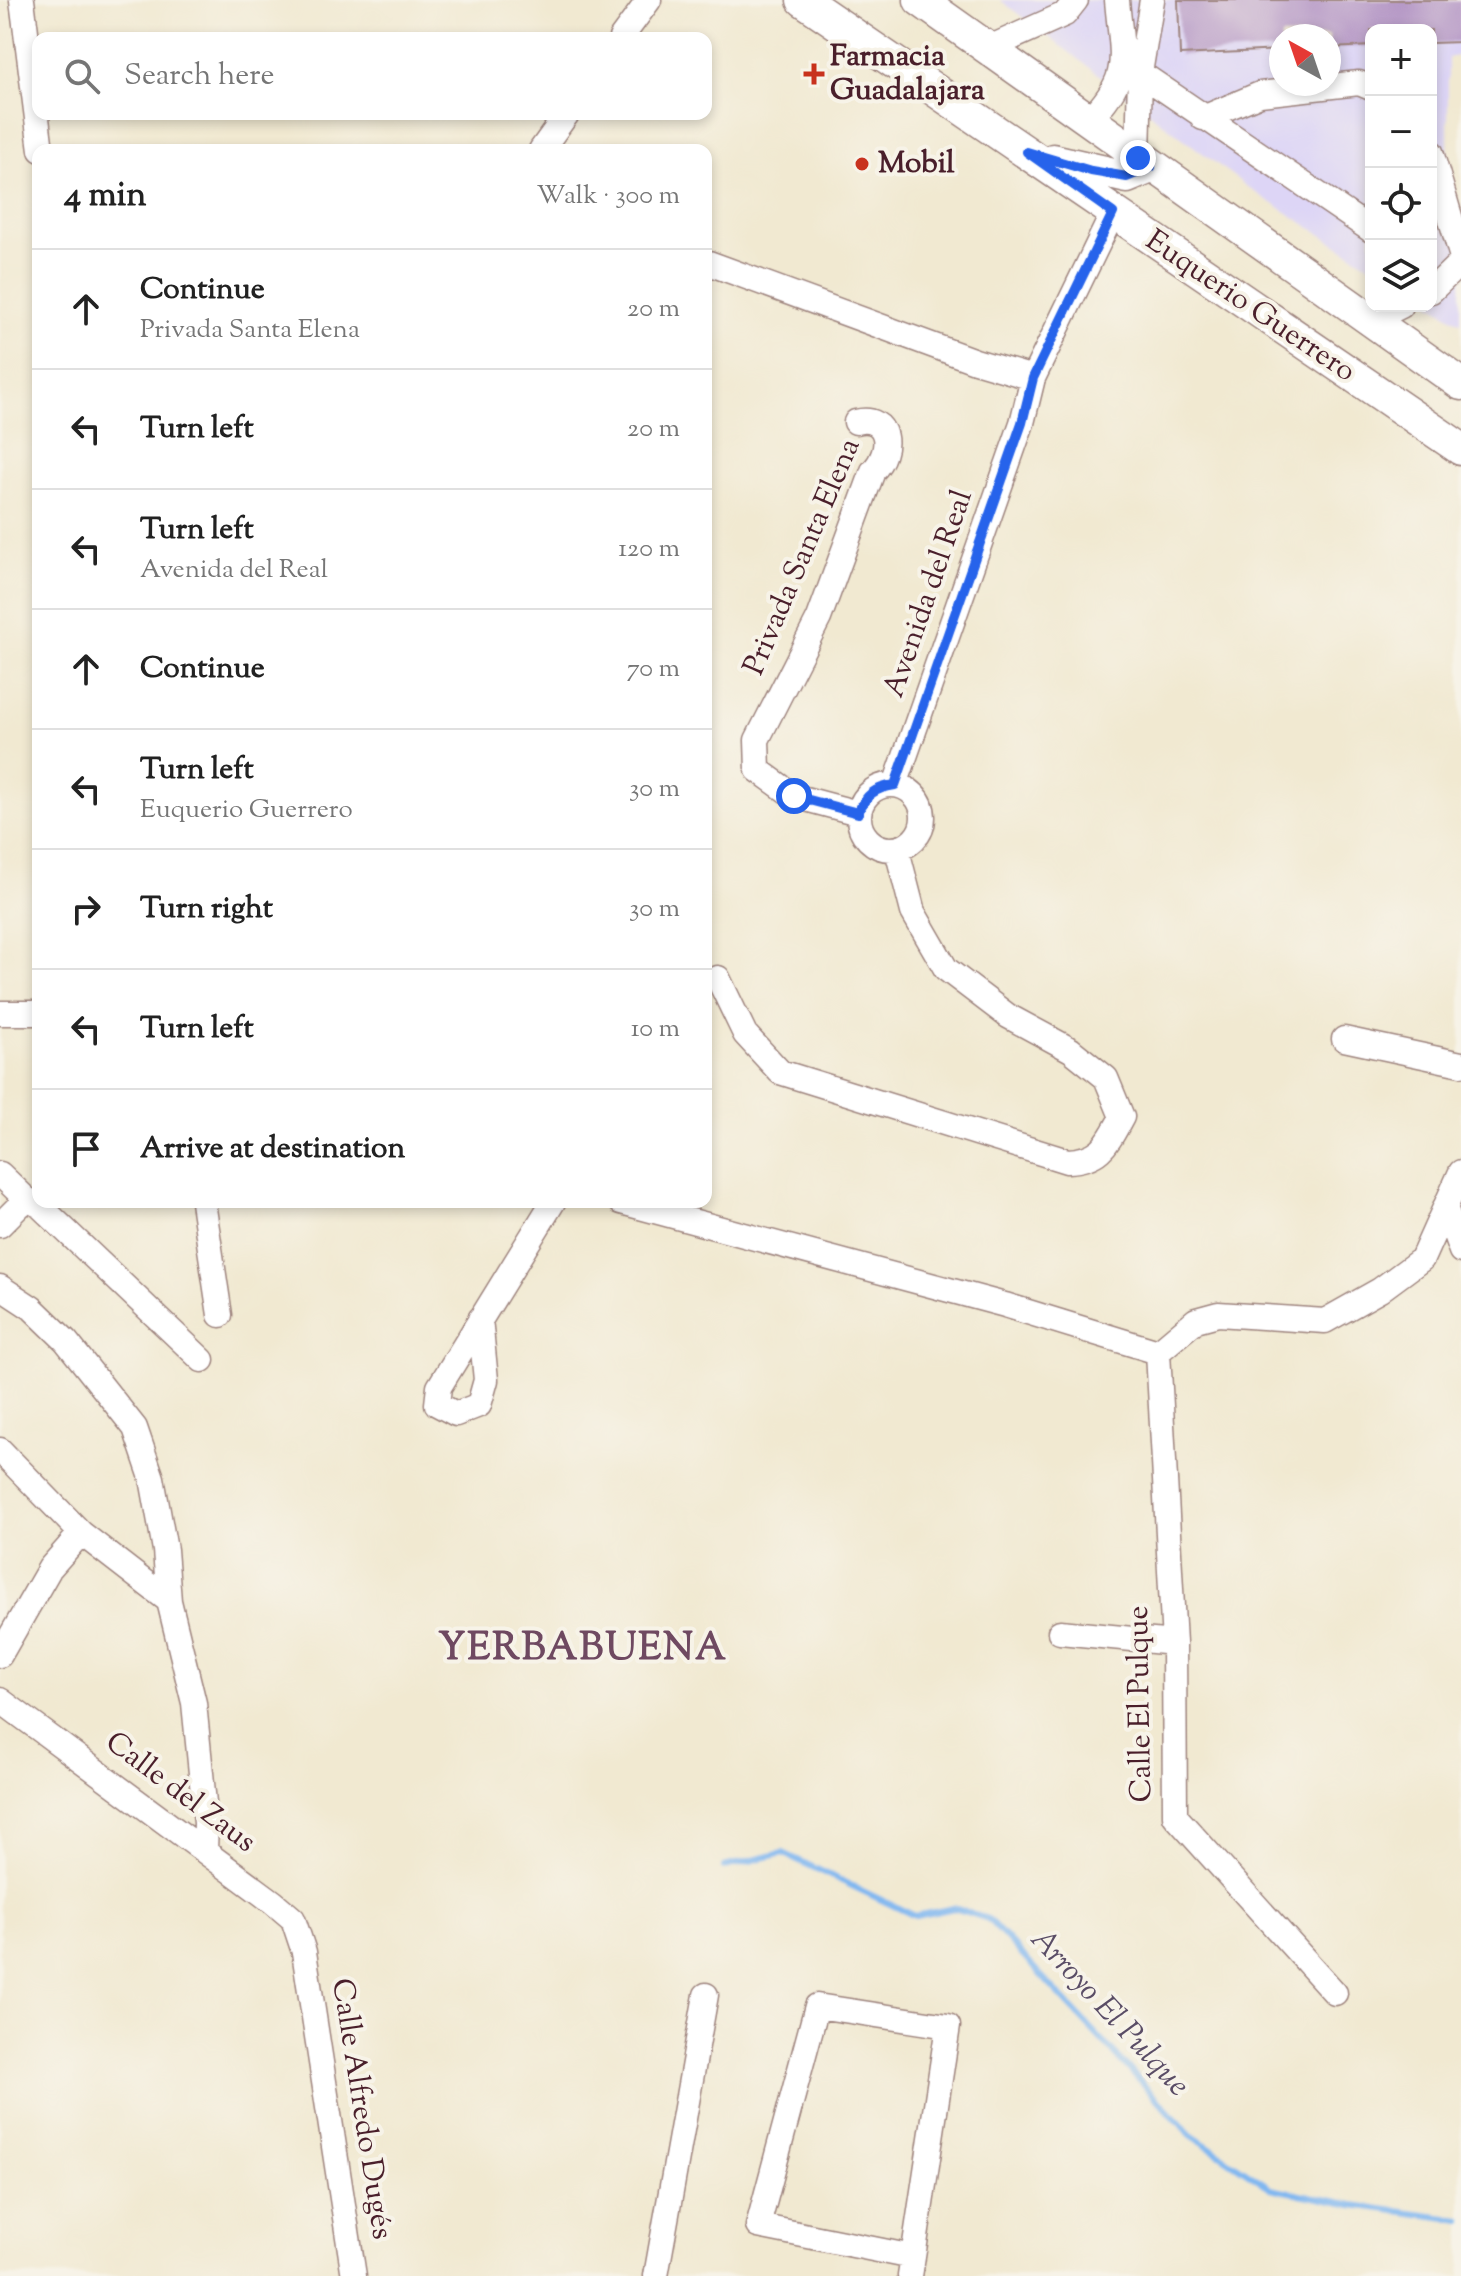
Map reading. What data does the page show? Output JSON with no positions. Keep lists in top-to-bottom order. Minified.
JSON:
{"streets":{"main road":["Euquerio Guerrero"],"street":["Privada Santa Elena","Avenida del Real","Calle El Pulque","Calle del Zaus","Calle Alfredo Dugés"]},"crossings":[["Euquerio Guerrero","Avenida del Real"],["Privada Santa Elena","Avenida del Real"],["Calle del Zaus","Calle Alfredo Dugés"]],"districts":["YERBABUENA"],"water":["Arroyo El Pulque"],"places":{"health":["Farmacia Guadalajara"],"other":["Mobil"]},"north":"top left","page":{"map_buttons":["+","−"],"search":"Search here","heading":["4 min","Walk · 300 m"],"list":[["Continue","Privada Santa Elena","20 m"],["Turn left","20 m"],["Turn left","Avenida del Real","120 m"],["Continue","70 m"],["Turn left","Euquerio Guerrero","30 m"],["Turn right","30 m"],["Turn left","10 m"],"Arrive at destination"]}}
